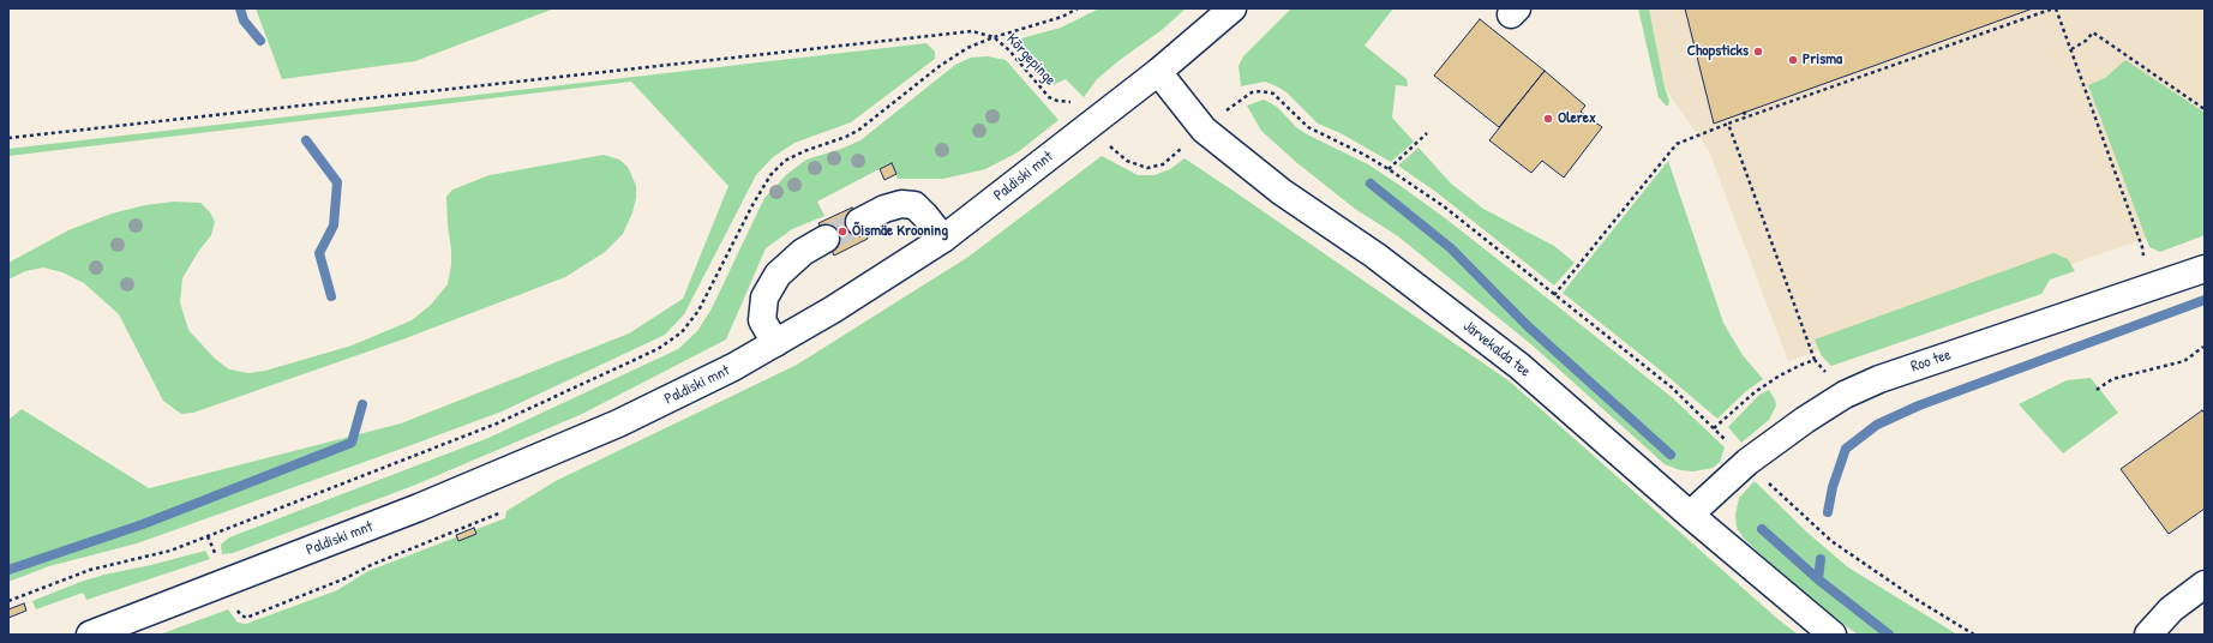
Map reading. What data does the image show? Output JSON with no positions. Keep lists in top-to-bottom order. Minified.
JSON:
{"streets":{"street":["Paldiski mnt","Järvekalda tee","Roo tee"],"path":["Kõrgepinge"]},"crossings":[["Paldiski mnt","Järvekalda tee"],["Järvekalda tee","Roo tee"]],"places":["Chopsticks","Prisma","Olerex","Õismäe Krooning"]}
